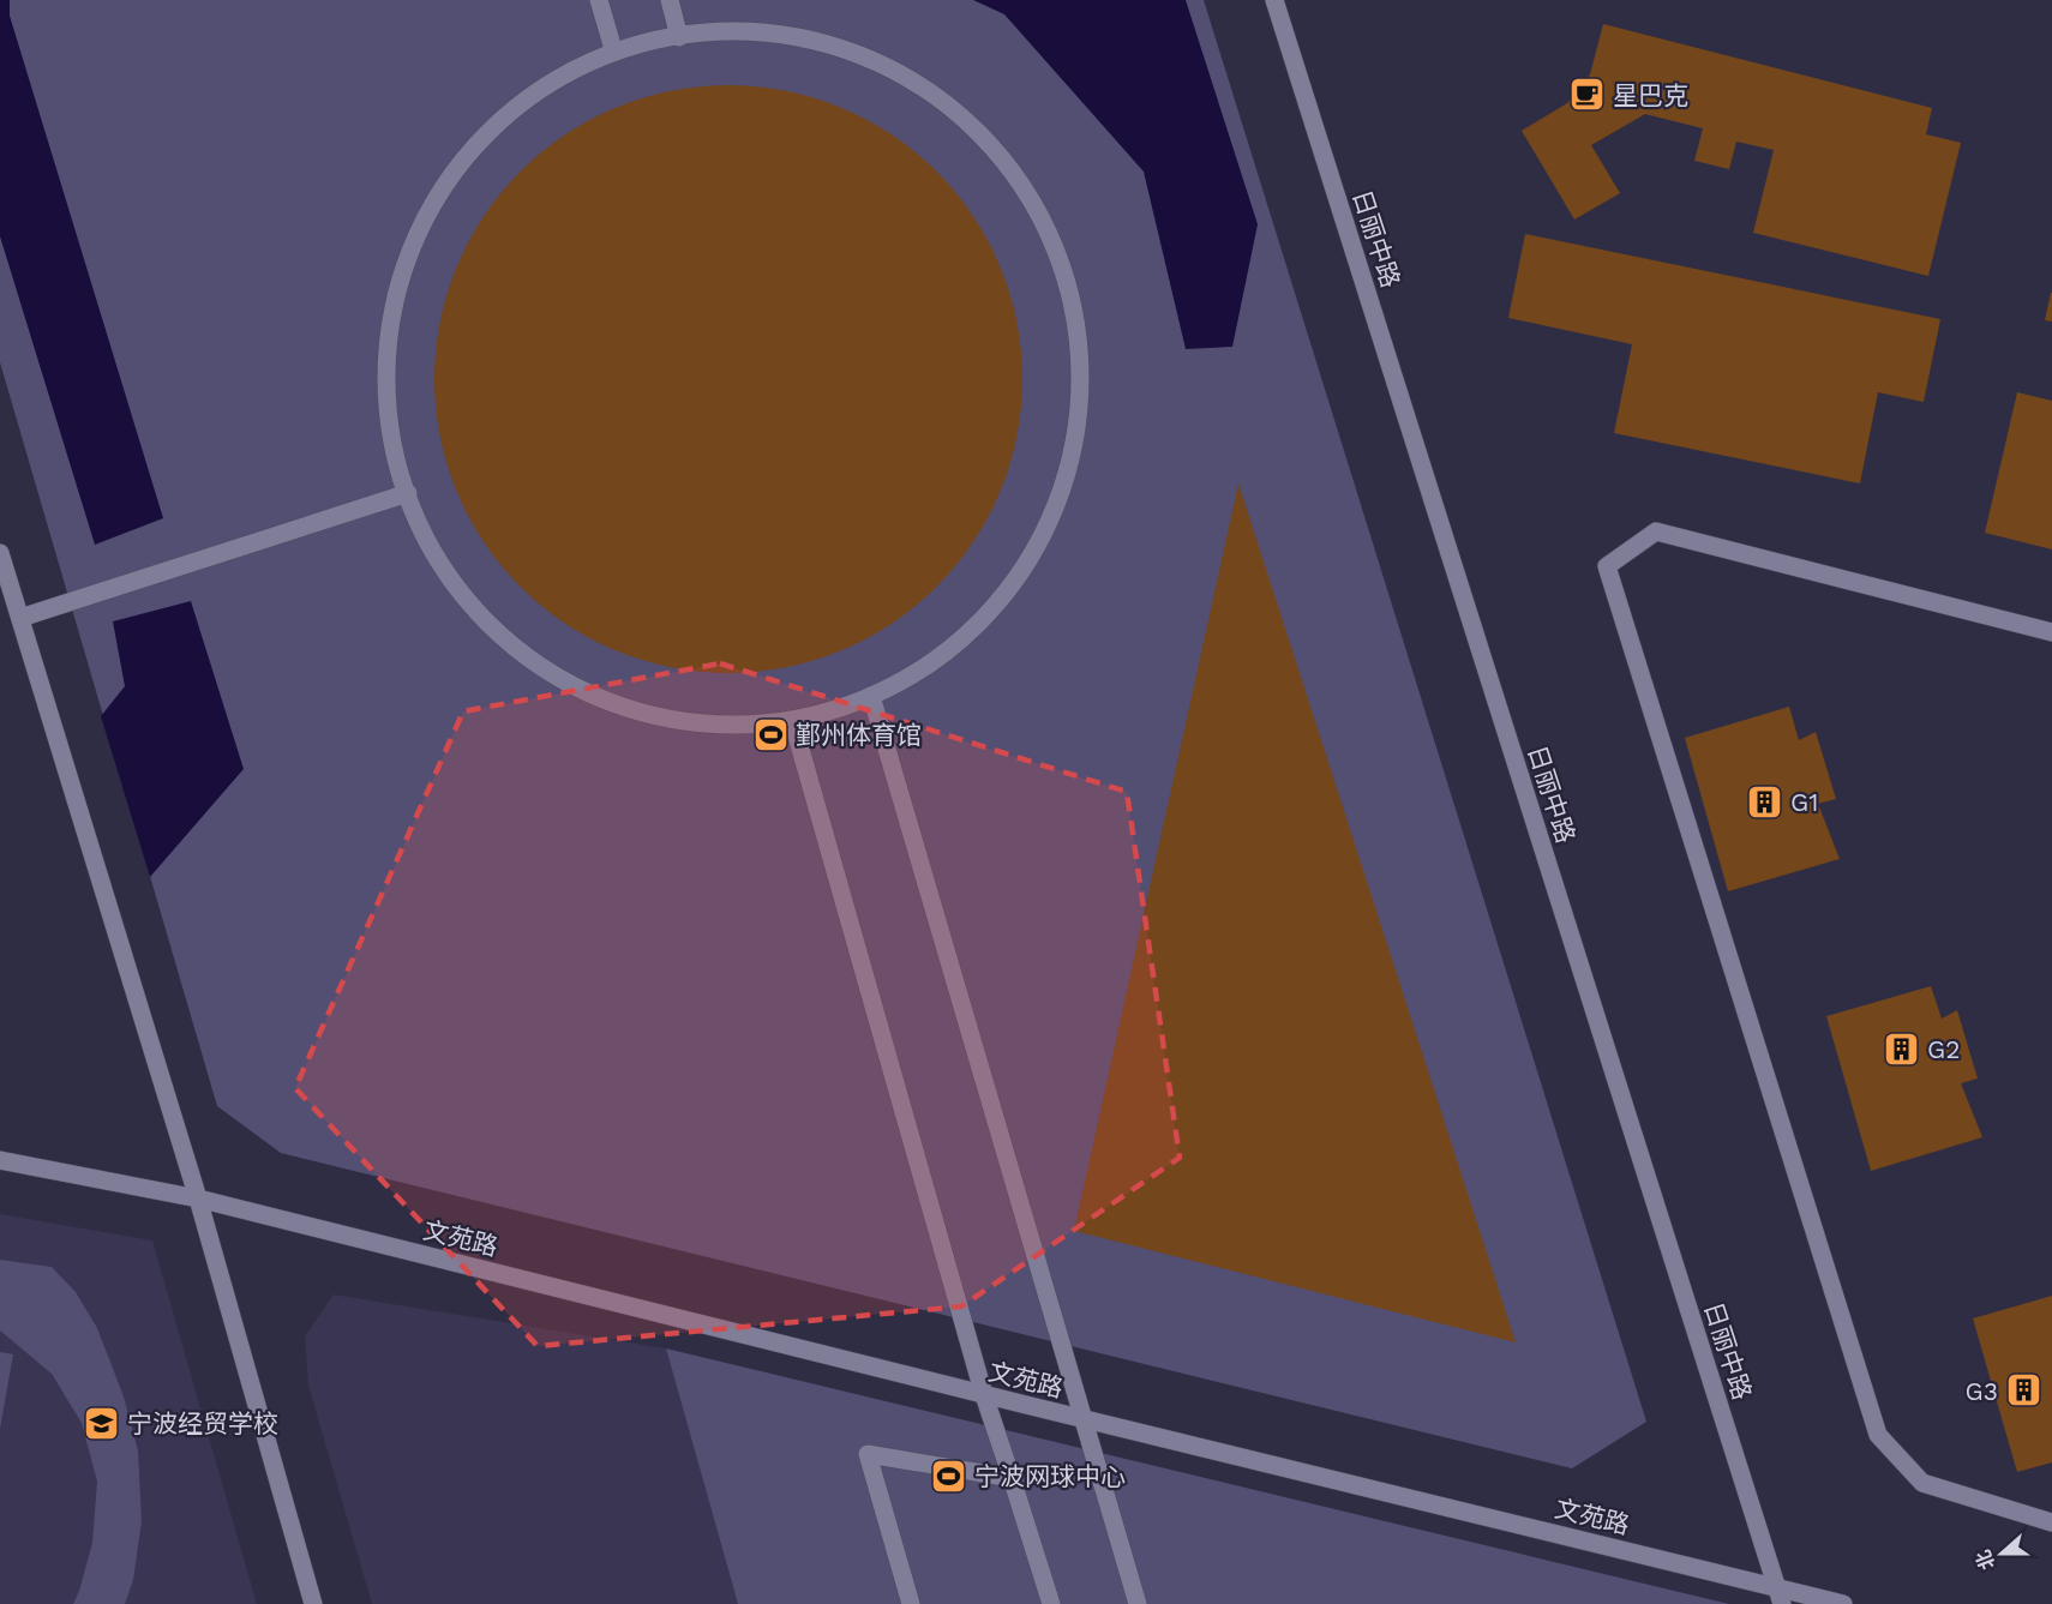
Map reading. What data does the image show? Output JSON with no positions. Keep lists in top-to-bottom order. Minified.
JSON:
{"streets":{"street":["日丽中路","文苑路"]},"crossings":[["日丽中路","文苑路"]],"places":{"cafe":["星巴克"],"sports":["鄞州体育馆","宁波网球中心"],"building":["G1","G2","G3"],"school or university":["宁波经贸学校"]},"north":"left"}
